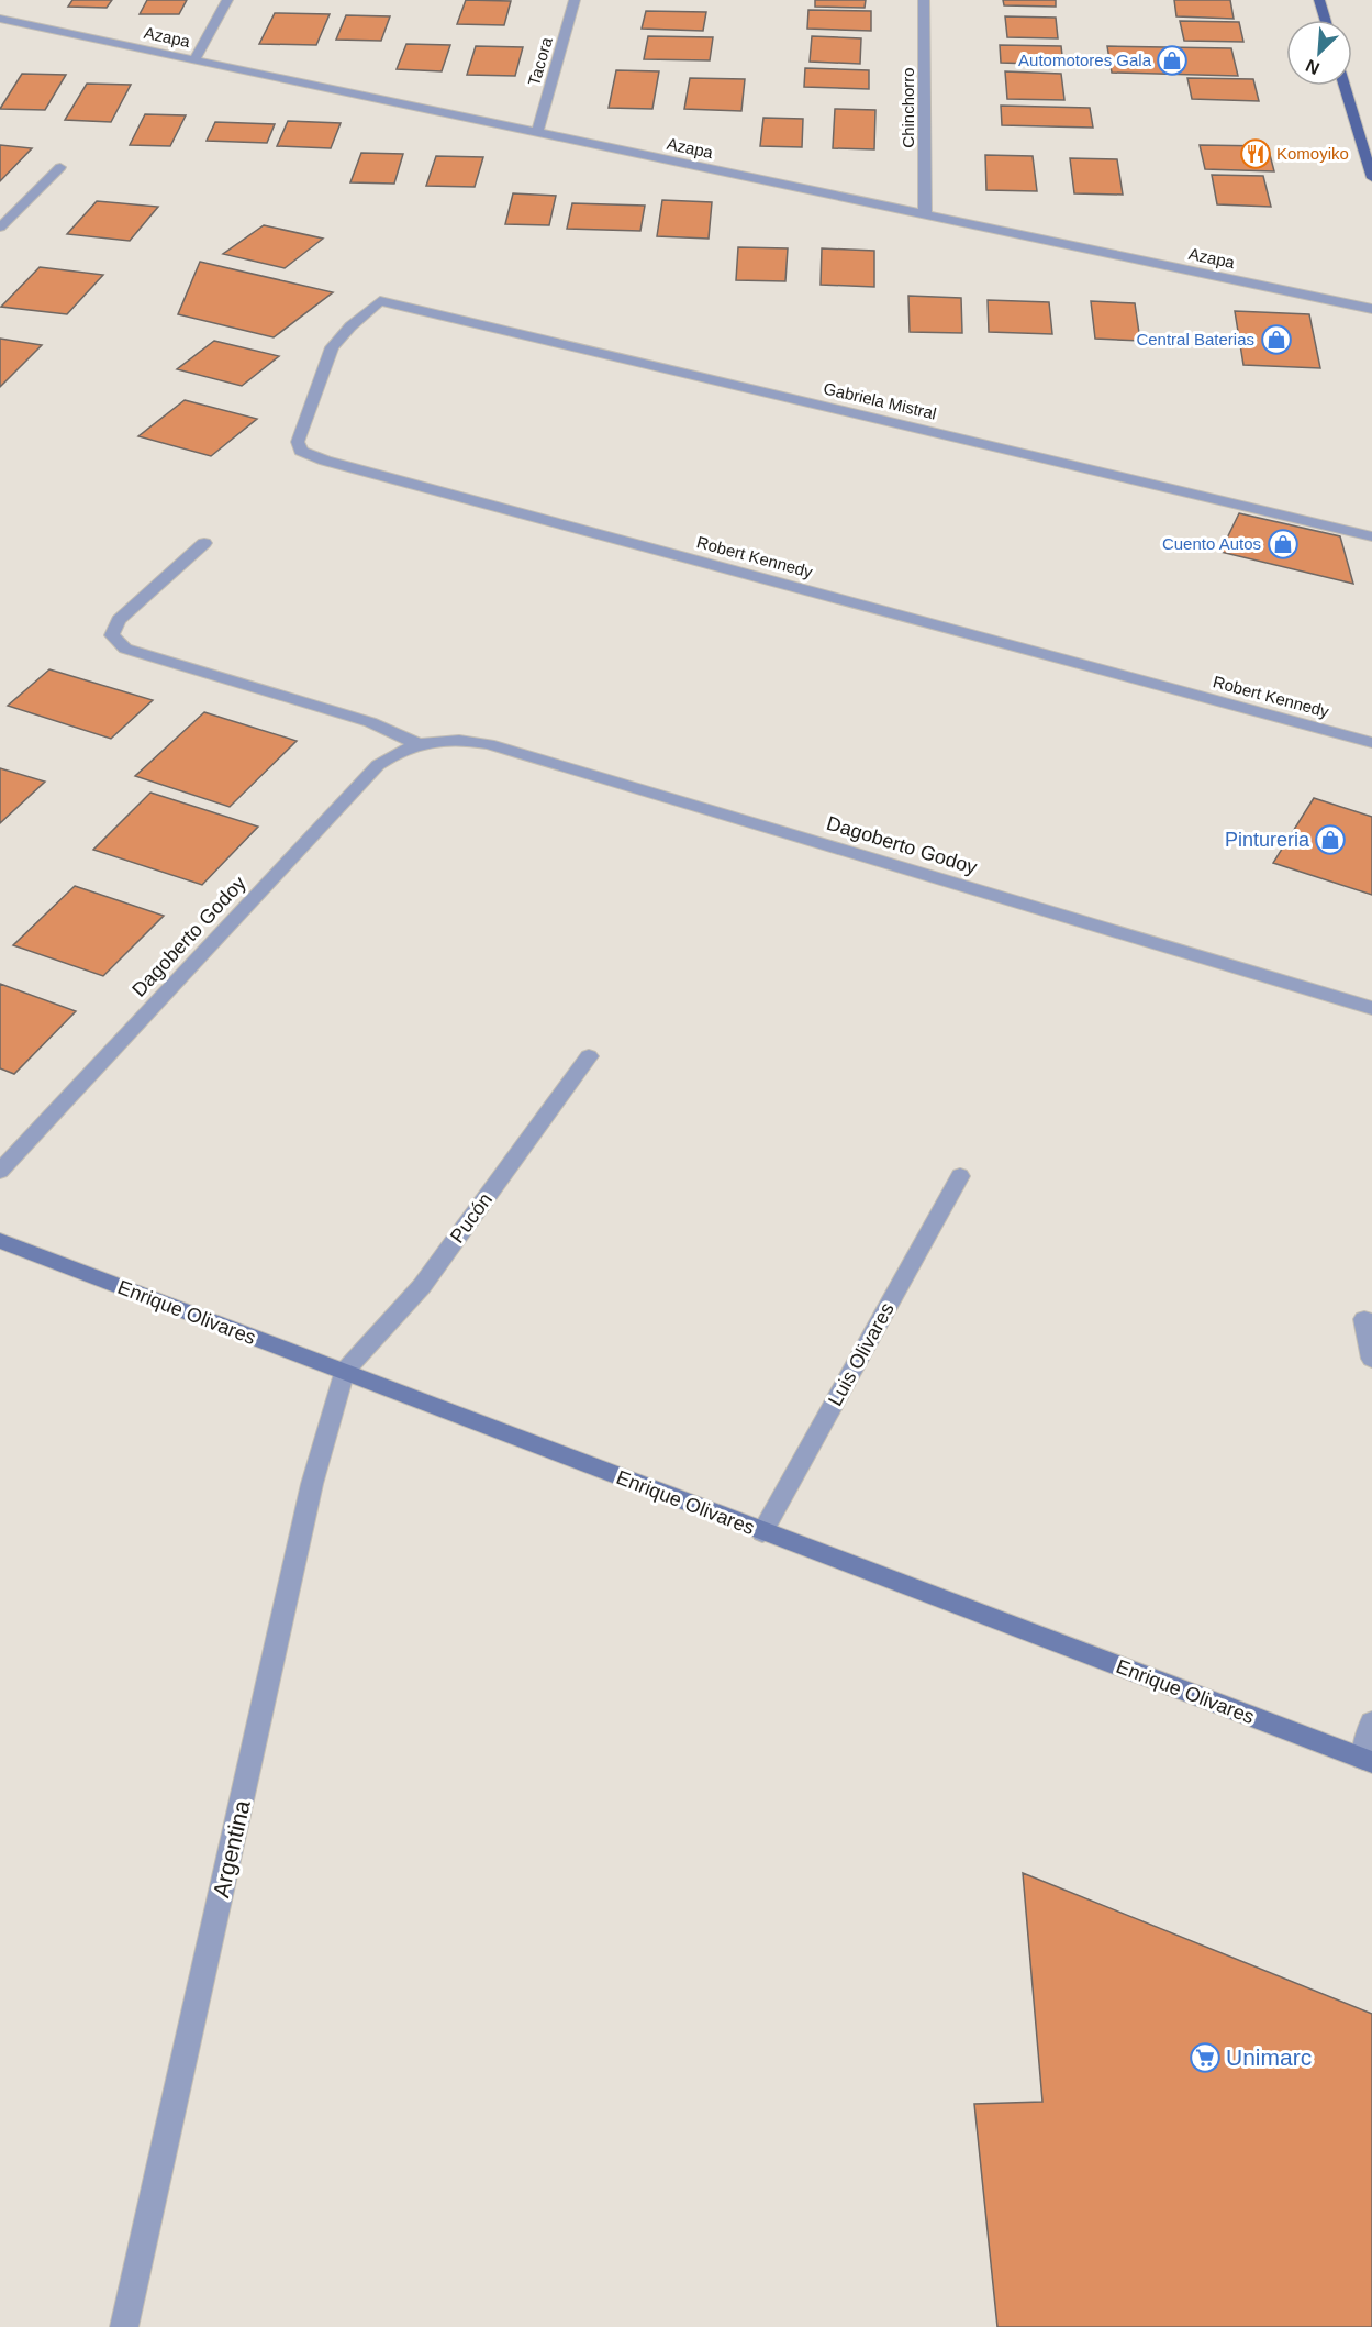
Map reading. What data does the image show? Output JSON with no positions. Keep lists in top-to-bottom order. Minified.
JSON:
{"streets":{"main road":["Enrique Olivares"],"street":["Azapa","Tacora","Chinchorro","Gabriela Mistral","Robert Kennedy","Dagoberto Godoy","Pucón","Luis Olivares","Argentina"]},"crossings":[["Azapa","Tacora"],["Azapa","Chinchorro"],["Gabriela Mistral","Robert Kennedy"],["Pucón","Enrique Olivares"],["Pucón","Argentina"],["Enrique Olivares","Luis Olivares"],["Enrique Olivares","Argentina"]],"places":{"shop":["Automotores Gala","Central Baterias","Cuento Autos","Pintureria"],"restaurant":["Komoyiko"],"supermarket":["Unimarc"]},"north":"bottom left"}
